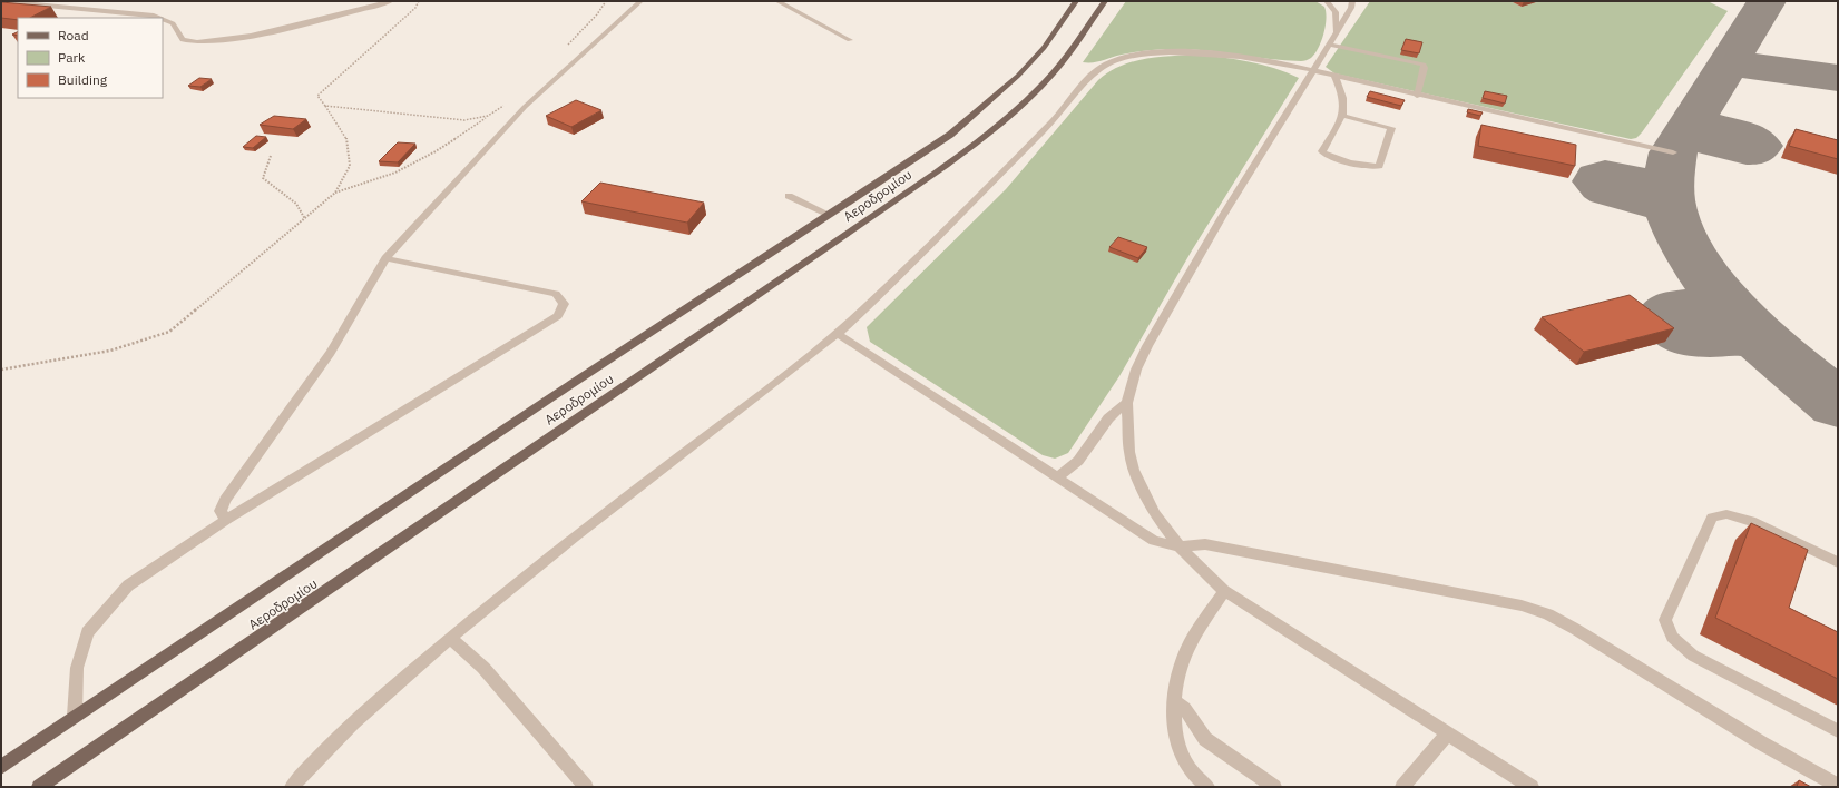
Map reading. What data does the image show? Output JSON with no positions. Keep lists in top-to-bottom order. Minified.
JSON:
{"streets":{"main road":["Αεροδρομίου"]},"legend":["Road","Park","Building"]}
